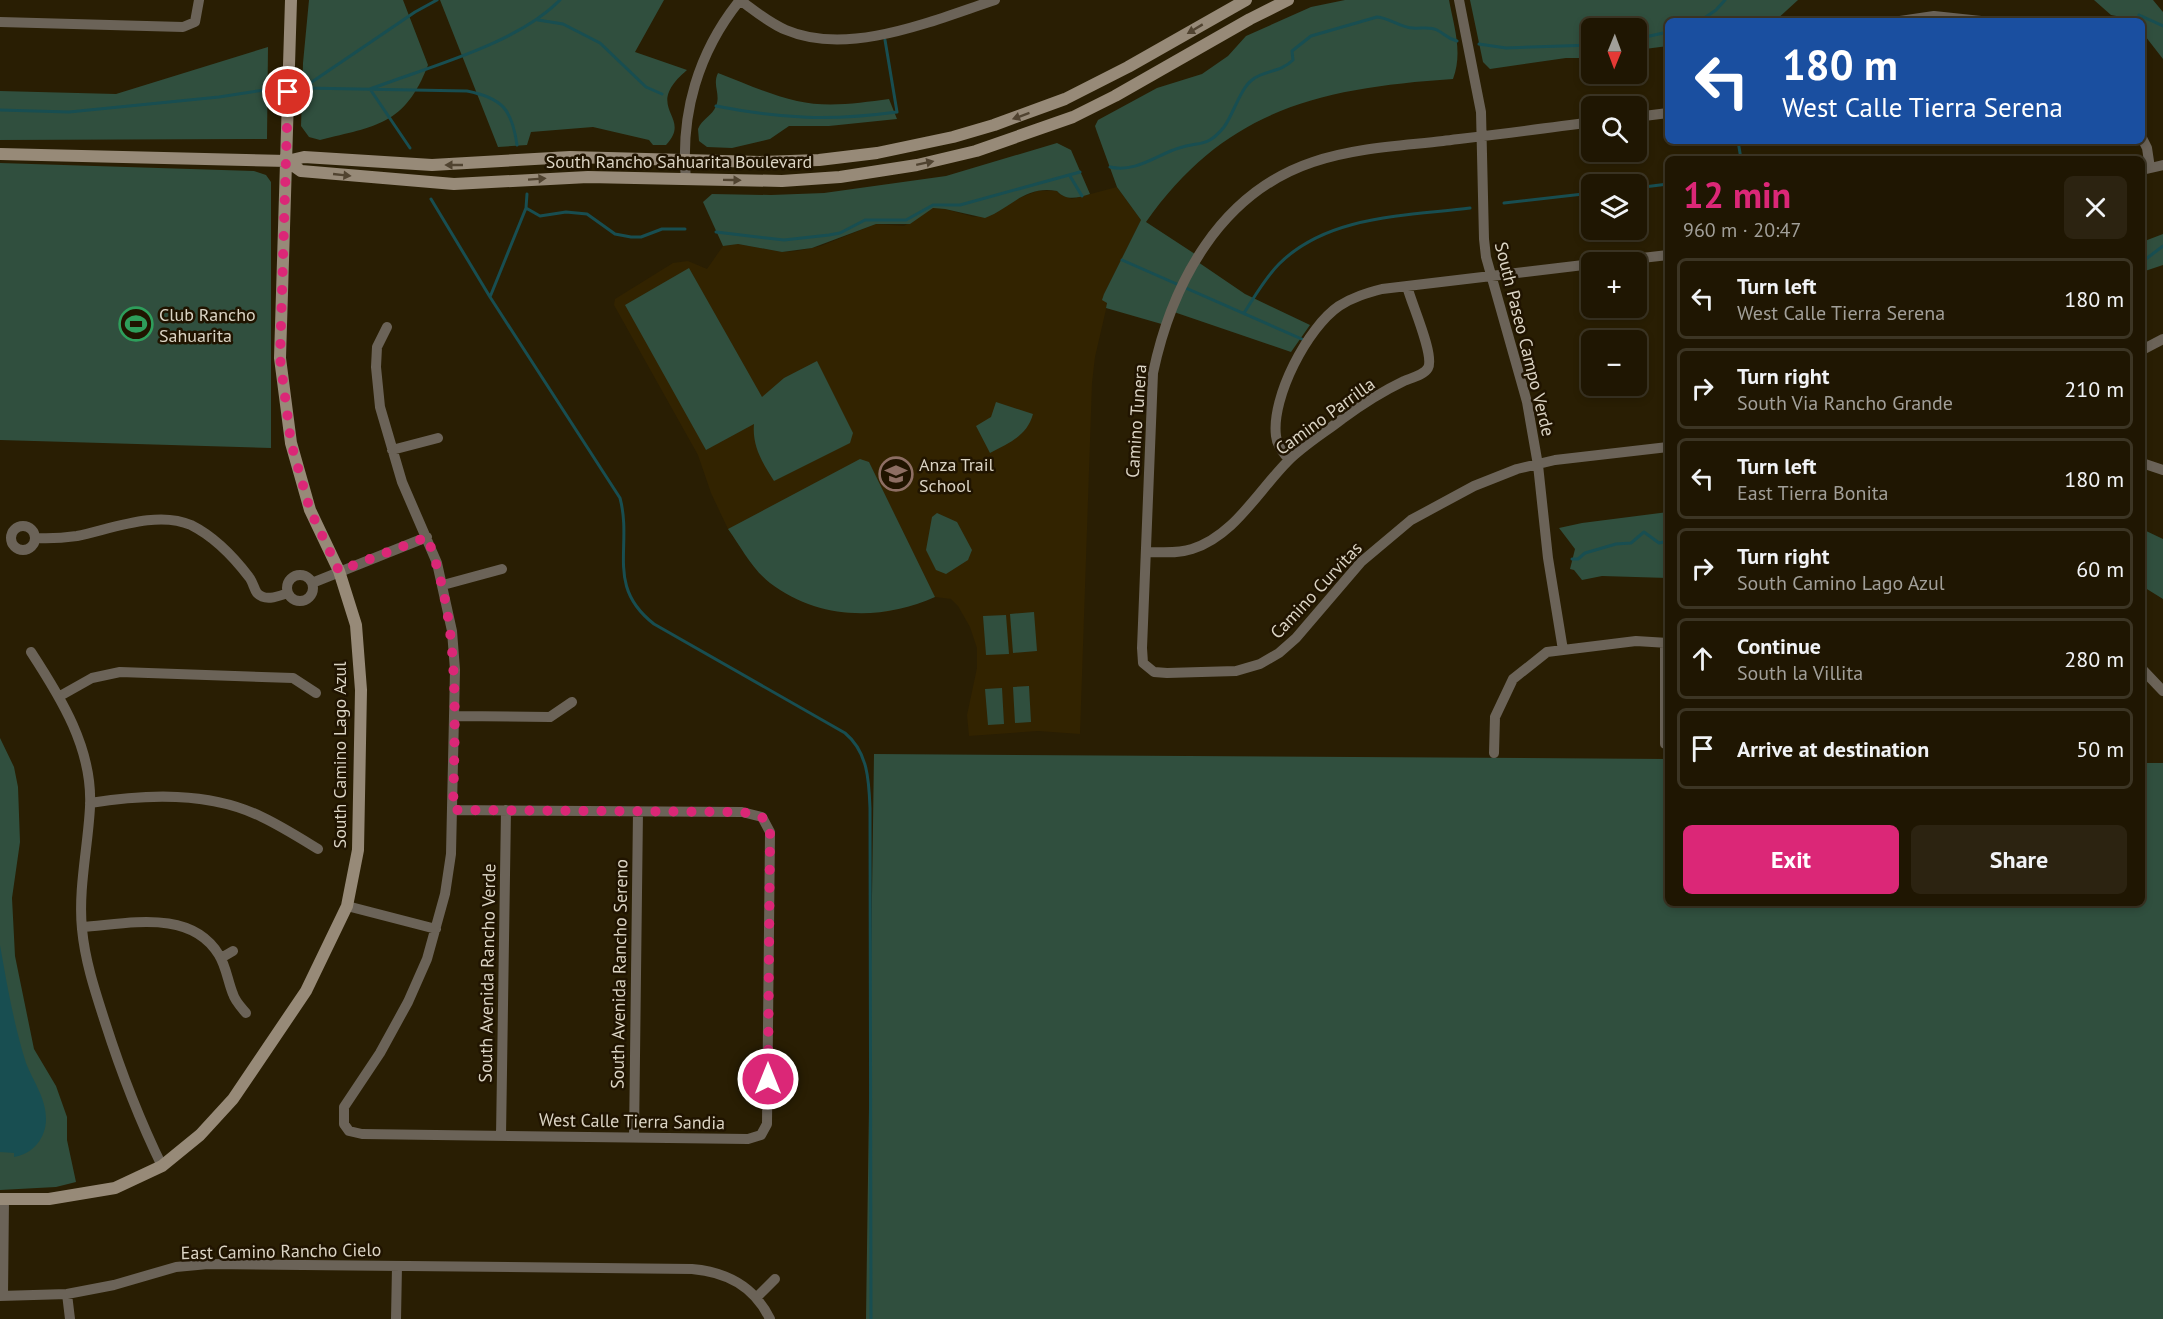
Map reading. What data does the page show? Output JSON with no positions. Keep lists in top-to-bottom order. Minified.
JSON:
{"streets":{"street":["South Rancho Sahuarita Boulevard","South Paseo Campo Verde","Camino Parrilla","Camino Tunera","Camino Curvitas","South Camino Lago Azul","South Avenida Rancho Verde","South Avenida Rancho Sereno","West Calle Tierra Sandia","East Camino Rancho Cielo"]},"crossings":[["South Rancho Sahuarita Boulevard","South Camino Lago Azul"],["South Paseo Campo Verde","Camino Tunera"],["South Paseo Campo Verde","Camino Curvitas"],["Camino Parrilla","Camino Tunera"],["Camino Tunera","Camino Curvitas"],["South Avenida Rancho Verde","West Calle Tierra Sandia"],["South Avenida Rancho Sereno","West Calle Tierra Sandia"]],"places":{"sports":["Club Rancho Sahuarita"],"school or university":["Anza Trail School"]},"north":"bottom","page":{"map_buttons":["+","−"],"turn":["180 m","West Calle Tierra Serena"],"heading":["12 min","960 m · 20:47"],"list":[{"name":"Turn left","note":"West Calle Tierra Serena","value":"180 m"},{"name":"Turn right","note":"South Via Rancho Grande","value":"210 m"},{"name":"Turn left","note":"East Tierra Bonita","value":"180 m"},{"name":"Turn right","note":"South Camino Lago Azul","value":"60 m"},{"name":"Continue","note":"South la Villita","value":"280 m"},{"name":"Arrive at destination","value":"50 m"}],"buttons":["Exit","Share"]}}
